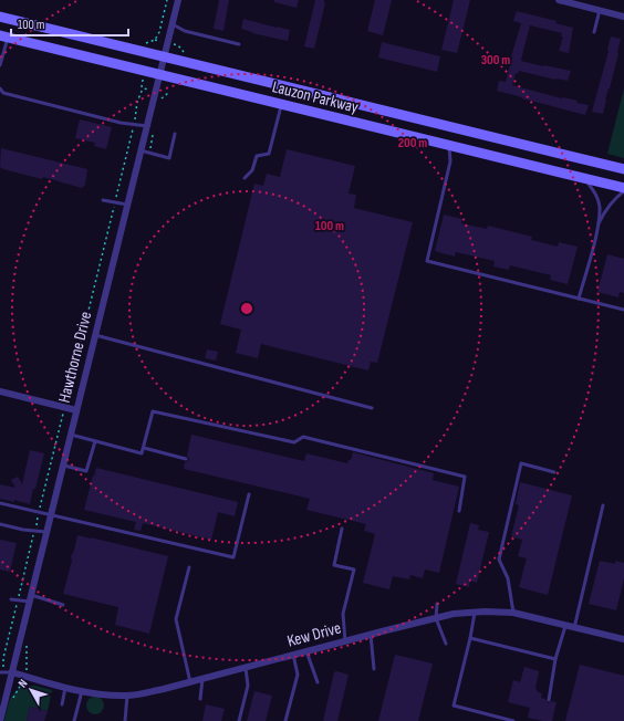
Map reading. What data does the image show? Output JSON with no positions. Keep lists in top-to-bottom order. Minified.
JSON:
{"streets":{"main road":["Lauzon Parkway"],"street":["Hawthorne Drive","Kew Drive"]},"crossings":[["Lauzon Parkway","Hawthorne Drive"],["Hawthorne Drive","Kew Drive"]],"scale_bar":"100 m","north":"top left","rings":["300 m","200 m","100 m"]}
